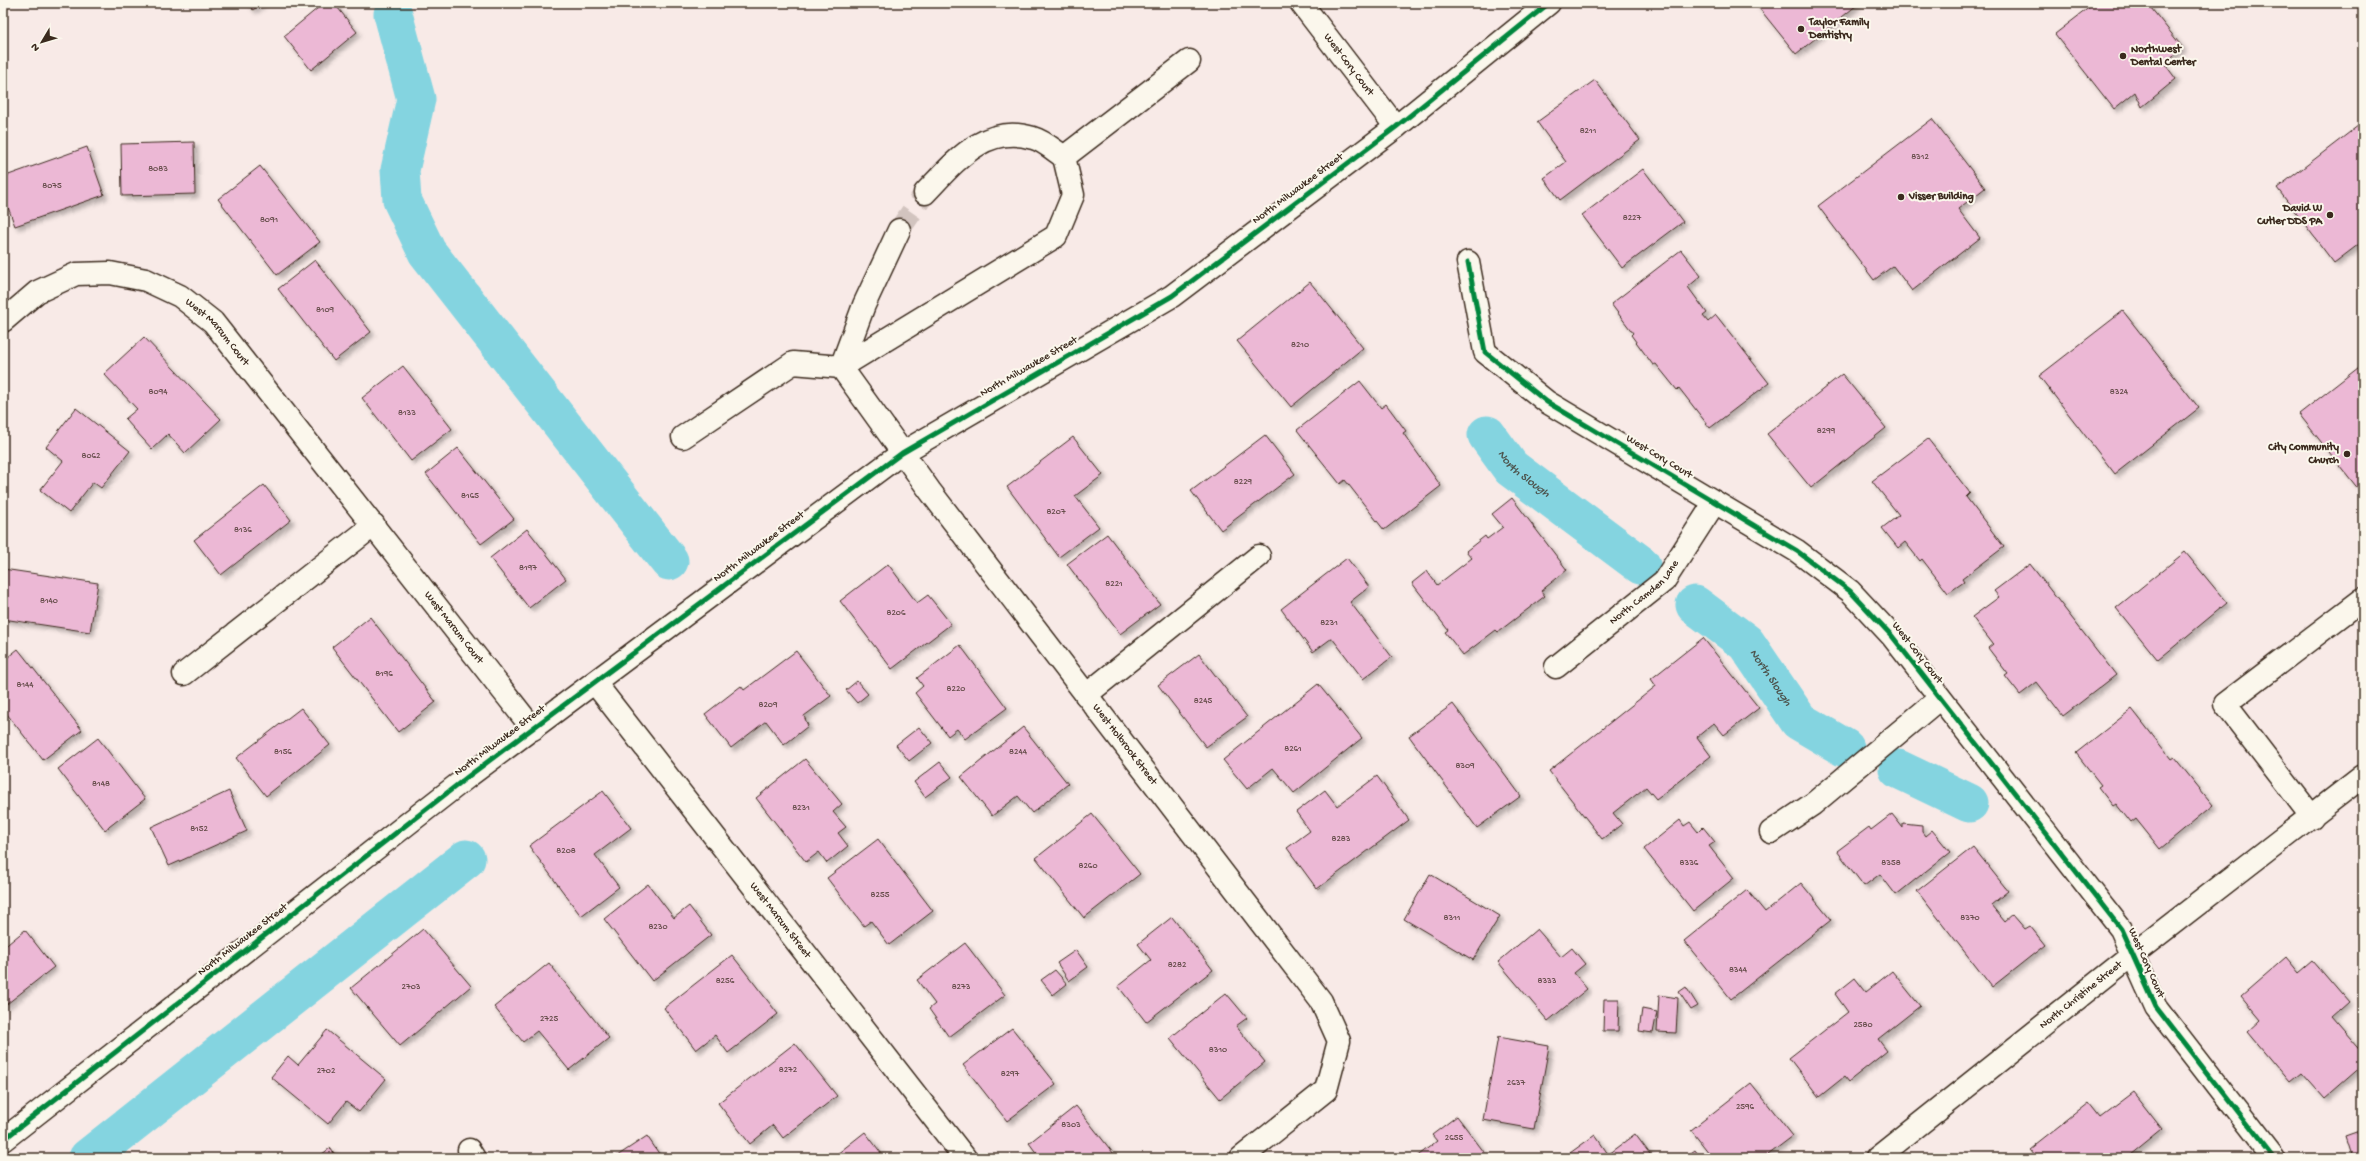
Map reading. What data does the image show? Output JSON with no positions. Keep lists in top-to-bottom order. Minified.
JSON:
{"streets":{"street":["West Cory Court","North Milwaukee Street","West Marcum Court","North Camden Lane","West Holbrook Street","West Marcum Street","North Christine Street"]},"crossings":[["West Cory Court","North Milwaukee Street"],["West Cory Court","North Camden Lane"],["West Cory Court","North Christine Street"],["North Milwaukee Street","West Marcum Court"],["North Milwaukee Street","West Holbrook Street"],["North Milwaukee Street","West Marcum Street"]],"water":["North Slough"],"places":["Taylor Family Dentistry","Northwest Dental Center","Visser Building","David W Cutler DDS PA","City Community Church"],"house_numbers":["8211","8312","8083","8075","8227","8091","8109","8210","8094","8324","8133","8299","8062","8229","8165","8207","8136","8197","8221","8140","8206","8231","8196","8144","8220","8245","8209","8261","8156","8244","8309","8148","8231","8152","8283","8208","8336","8358","8260","8255","8311","8370","8230","8282","8344","8256","8333","2703","8273","2725","2580","8310","8272","2702","8297","2637","2596","8303","2655"],"north":"bottom left"}
